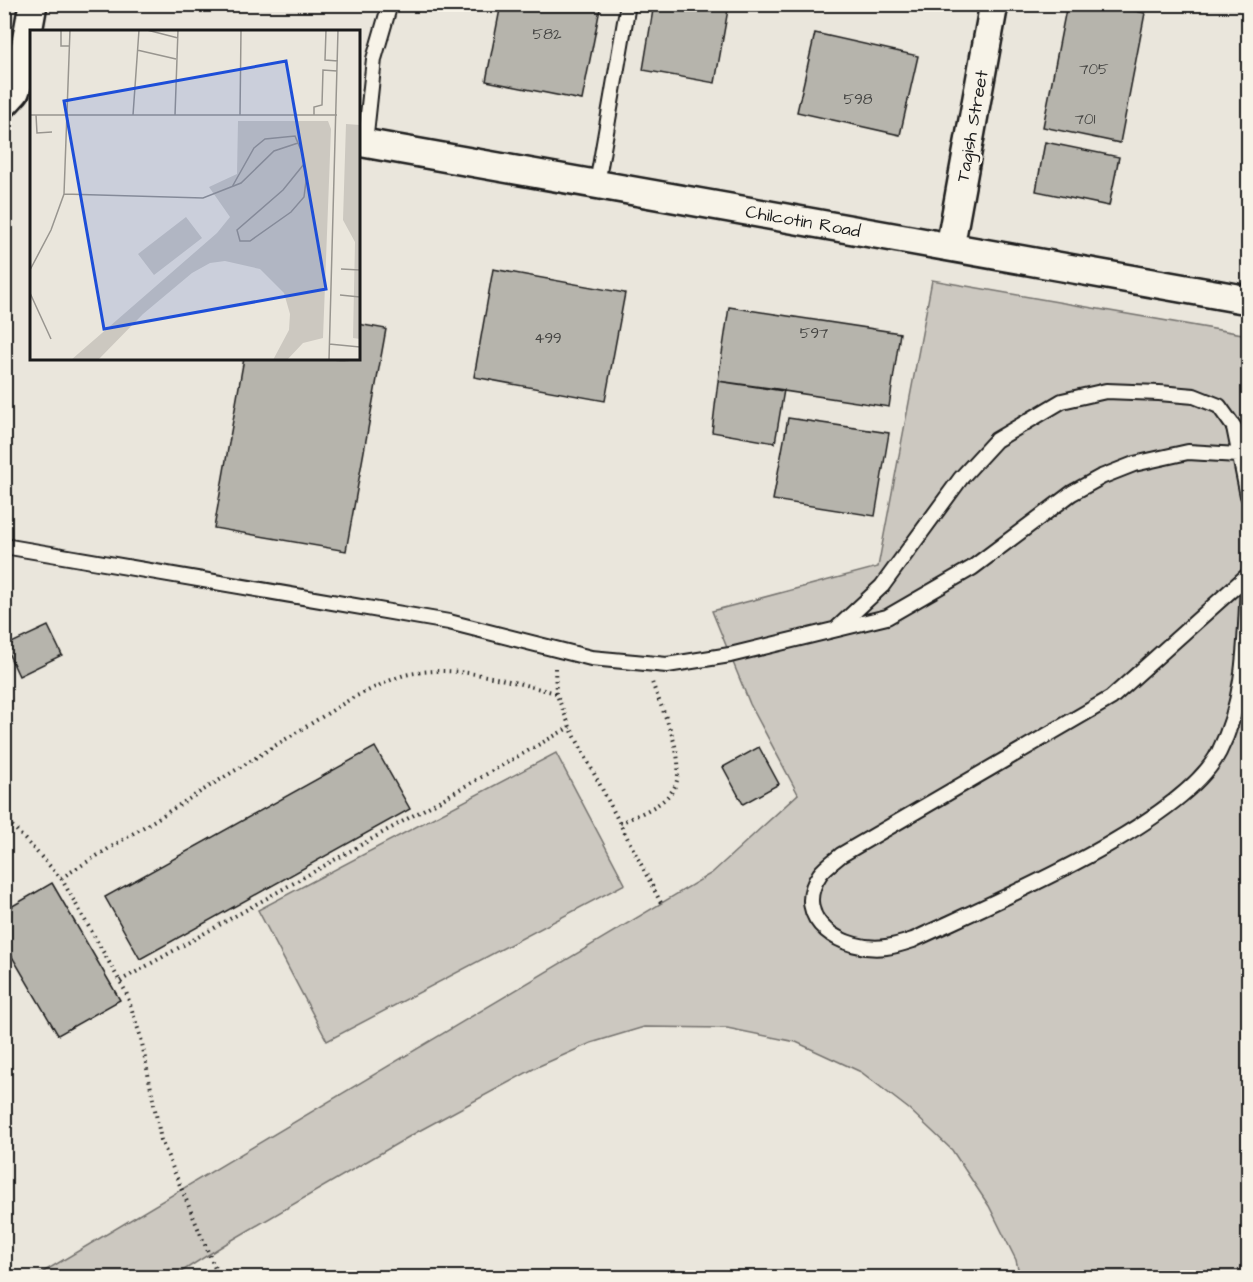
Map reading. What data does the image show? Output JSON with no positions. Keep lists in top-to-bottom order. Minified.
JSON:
{"streets":{"street":["Tagish Street","Chilcotin Road"]},"crossings":[["Tagish Street","Chilcotin Road"]],"house_numbers":["582","705","598","701","597","499"]}
